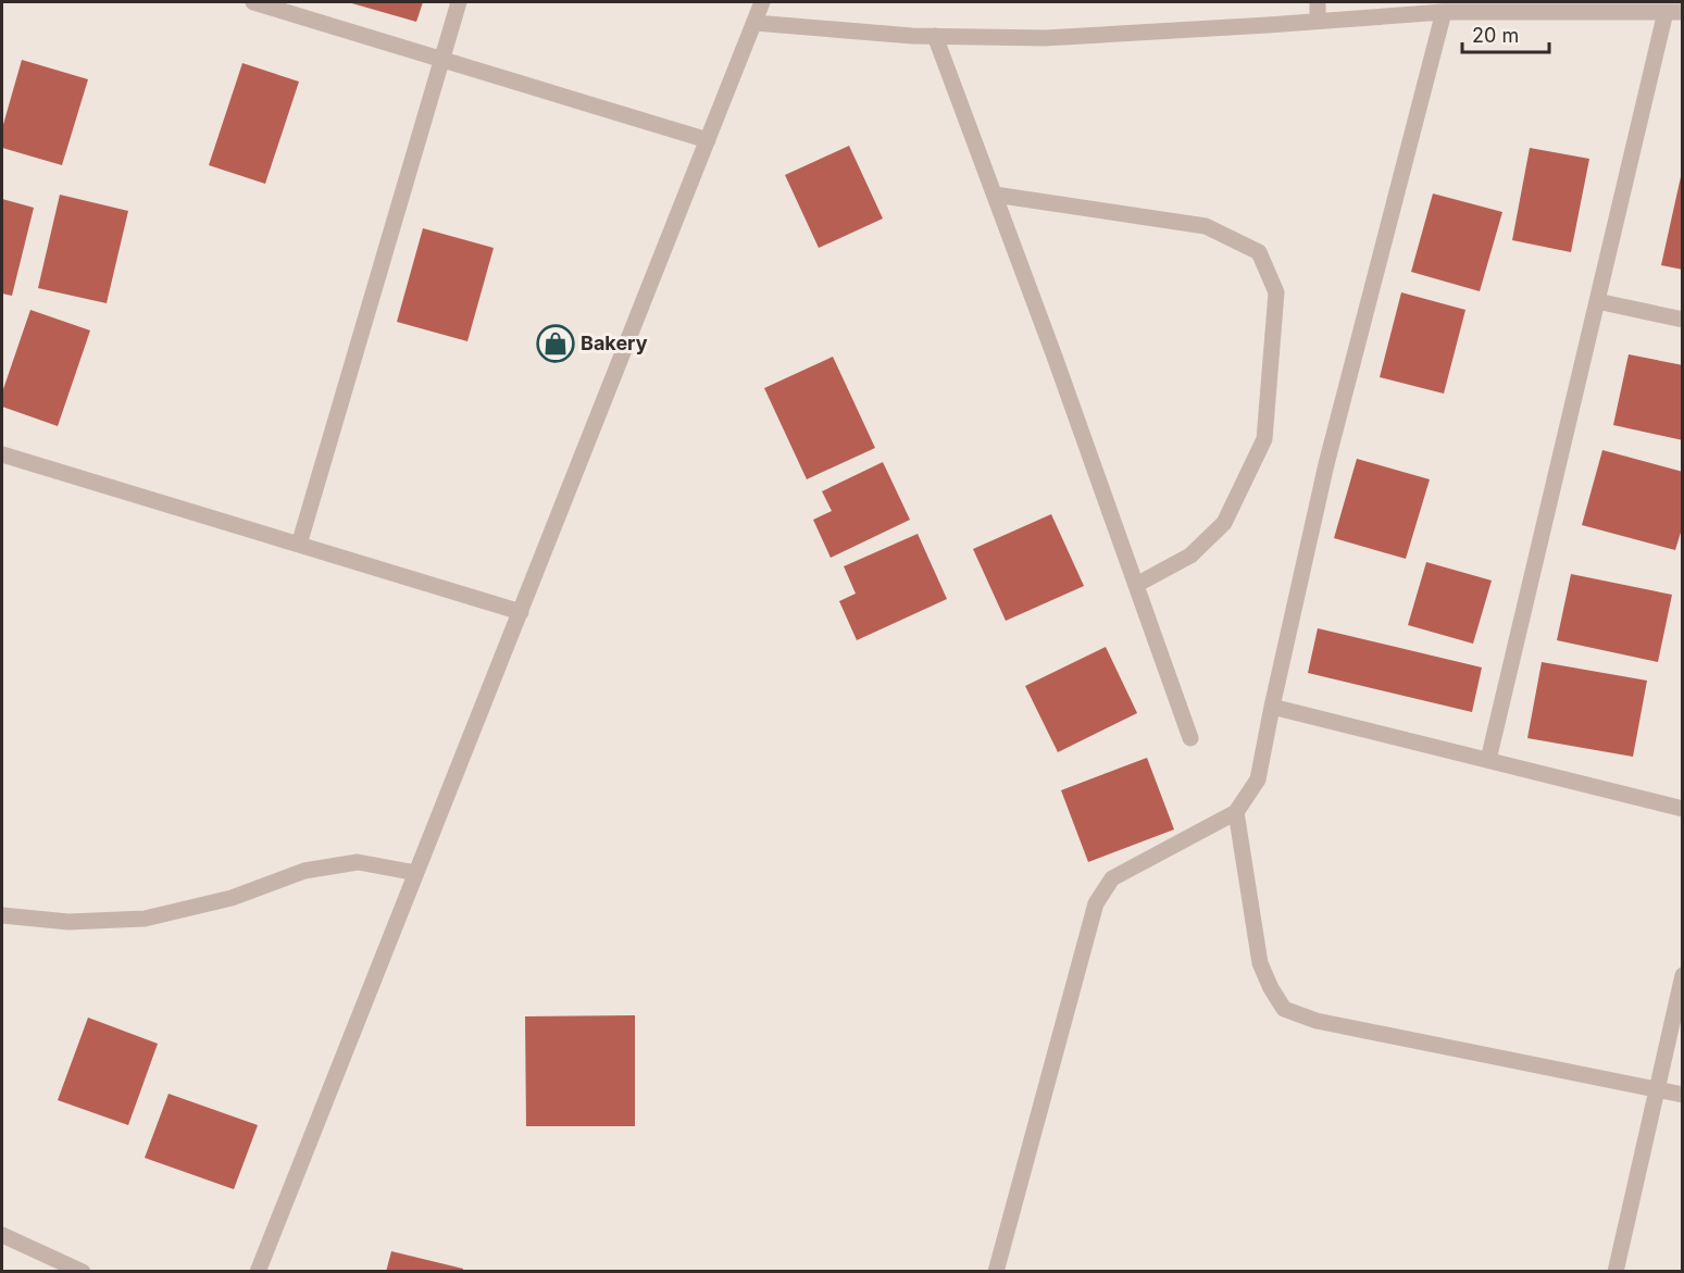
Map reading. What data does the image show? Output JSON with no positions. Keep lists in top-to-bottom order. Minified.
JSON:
{"places":{"shop":["Bakery"]},"scale_bar":"20 m"}
